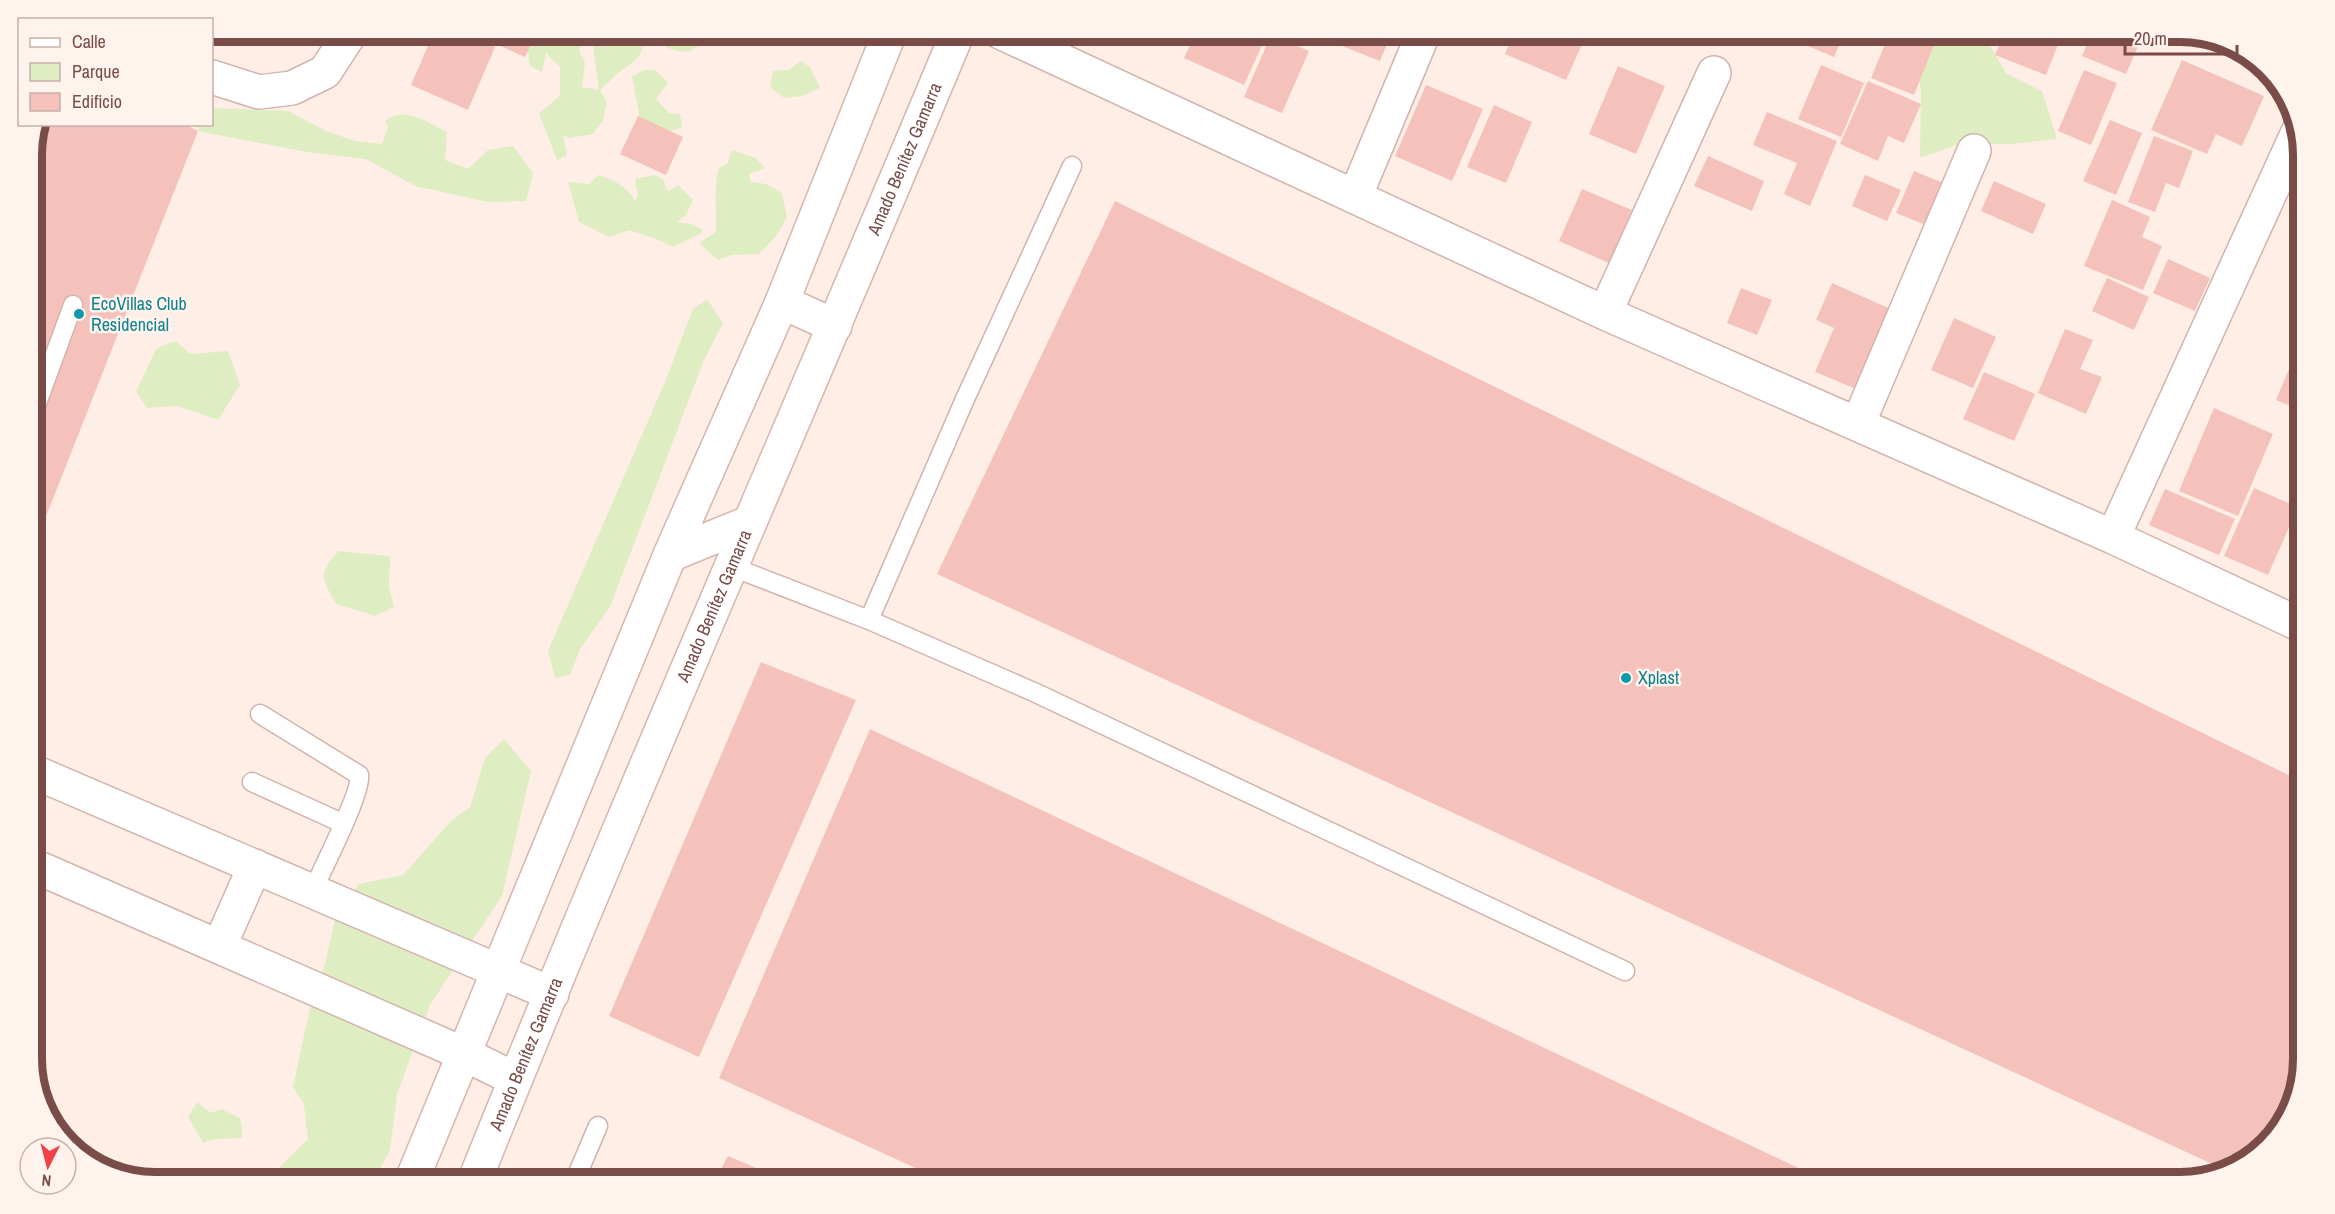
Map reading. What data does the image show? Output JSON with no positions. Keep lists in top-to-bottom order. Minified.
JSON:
{"streets":{"street":["Amado Benítez Gamarra"]},"places":["EcoVillas Club Residencial","Xplast"],"legend":["Calle","Parque","Edificio"],"scale_bar":"20 m","north":"bottom"}
